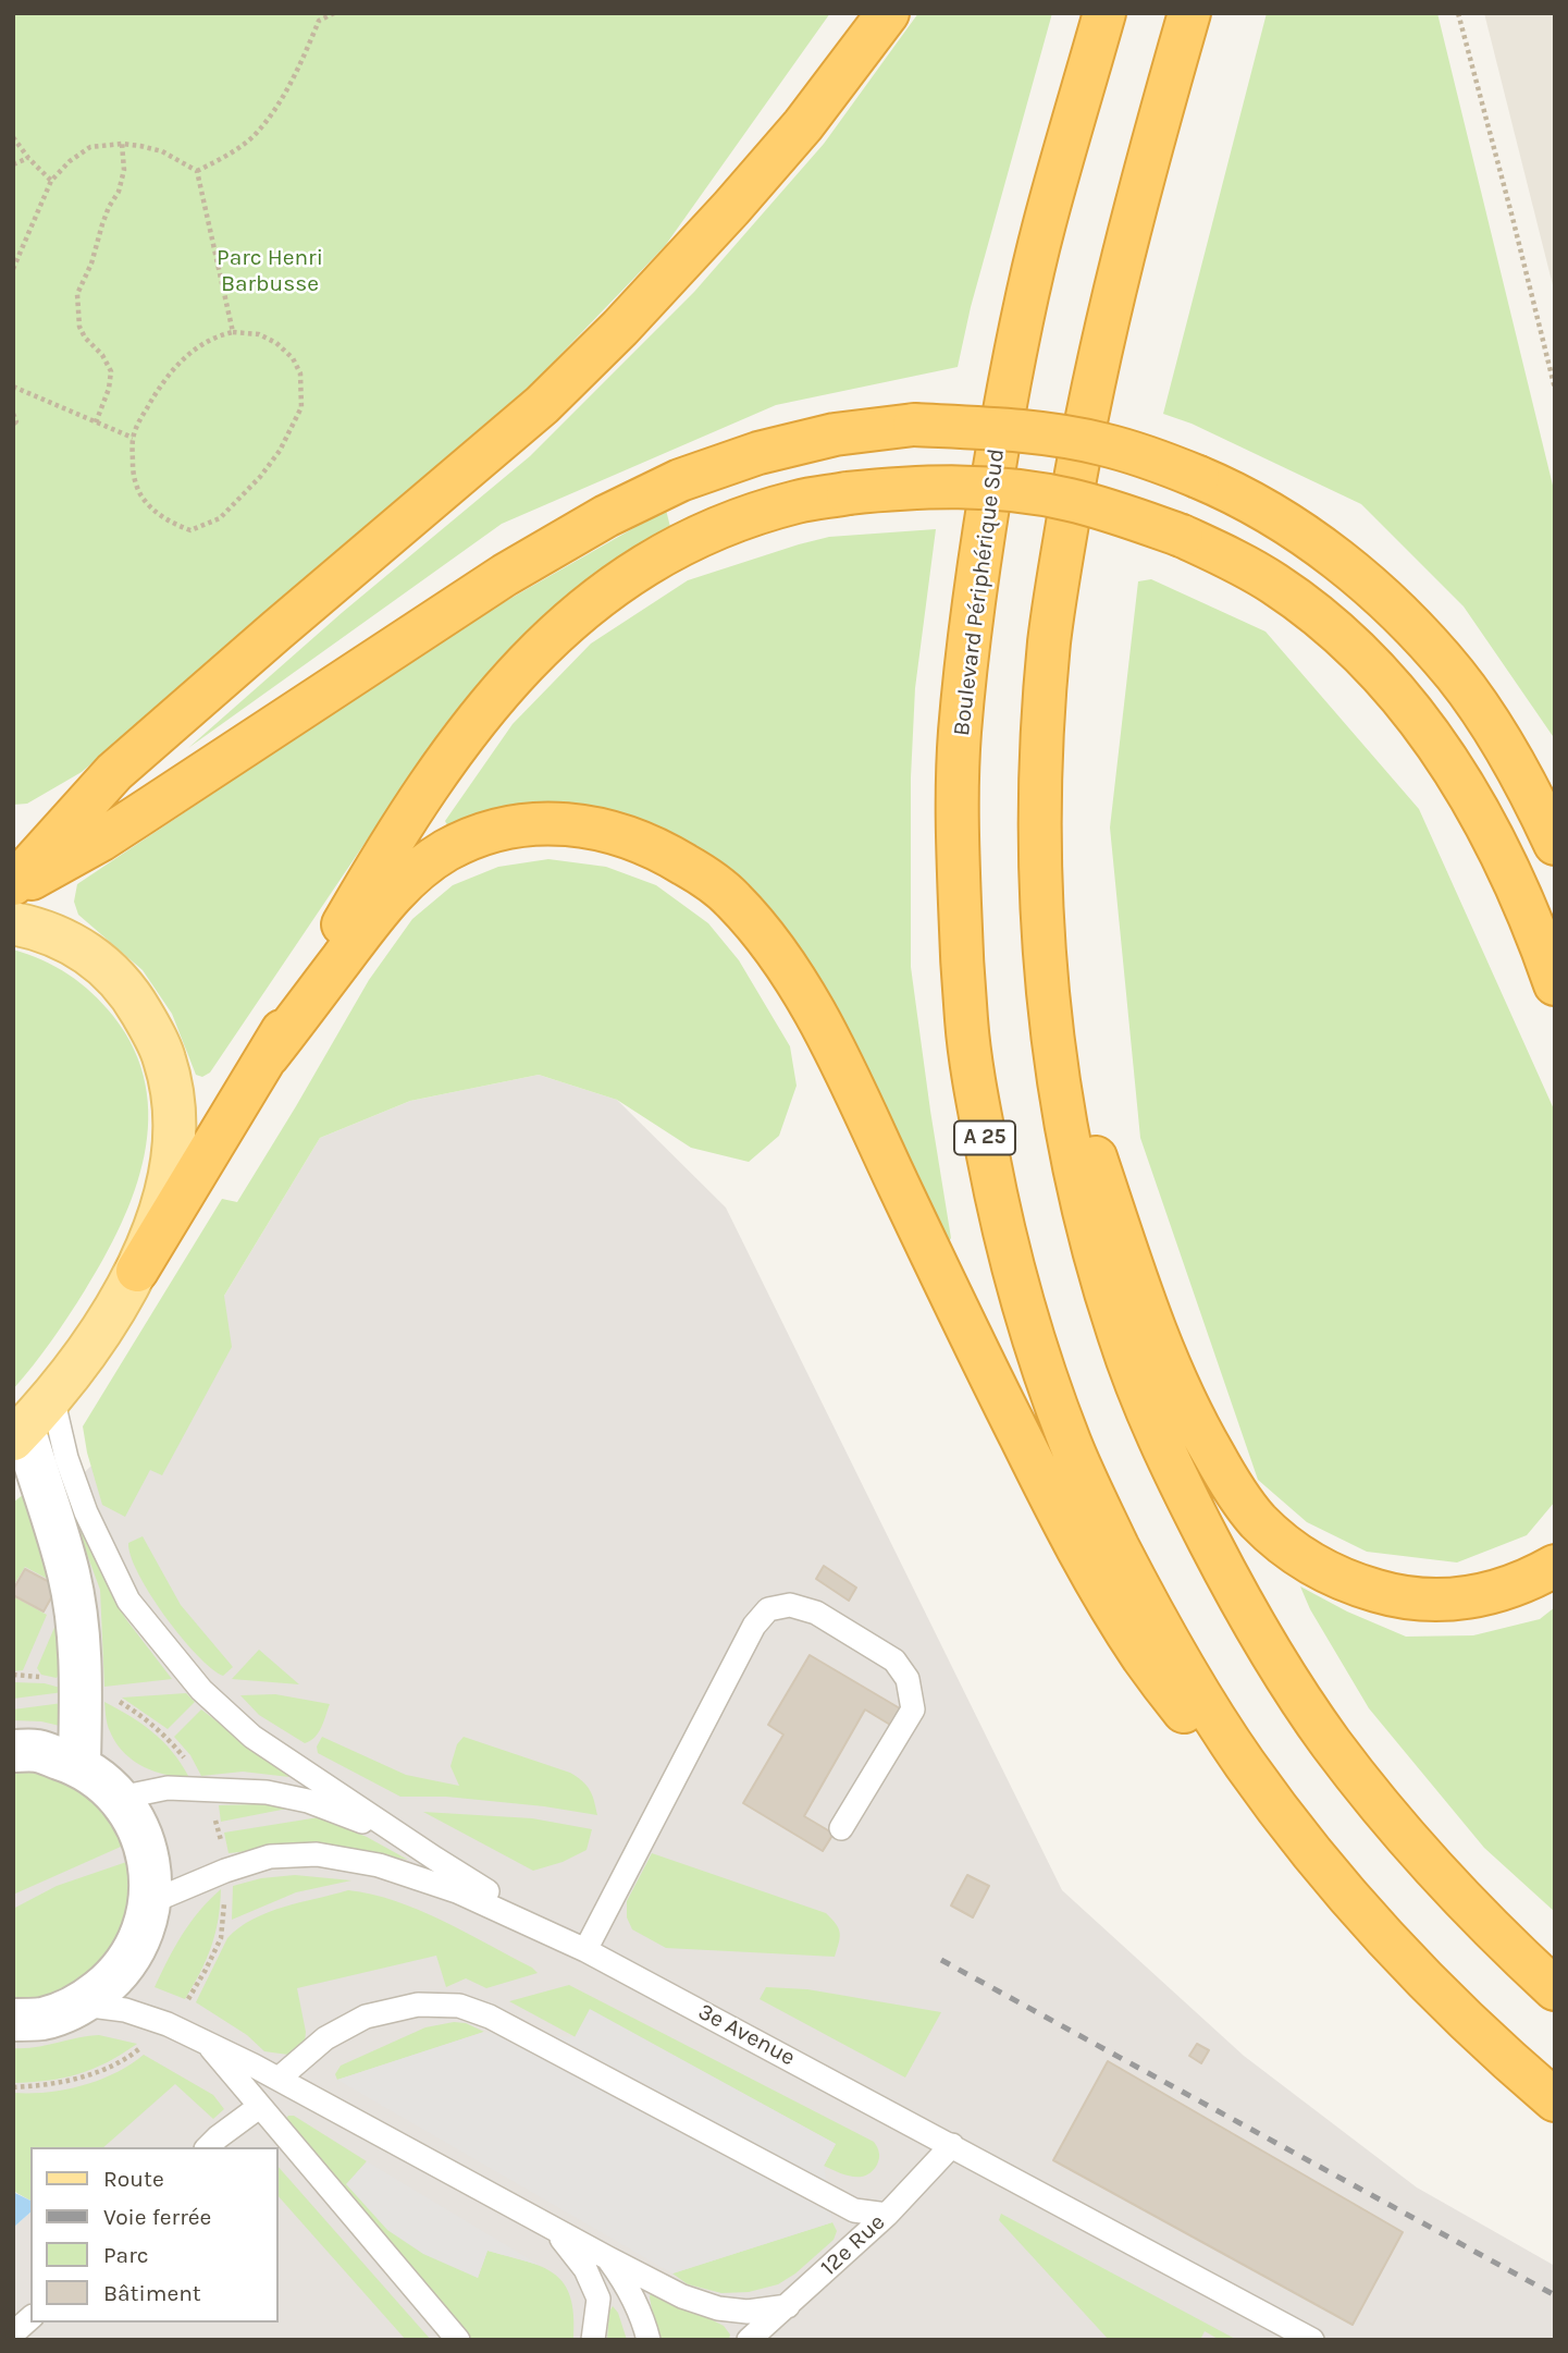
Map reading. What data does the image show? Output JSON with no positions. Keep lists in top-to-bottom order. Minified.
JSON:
{"streets":{"highway":["Boulevard Périphérique Sud","A 25"],"lane":["3e Avenue","12e Rue"]},"crossings":[["3e Avenue","12e Rue"]],"parks":["Parc Henri Barbusse"],"legend":["Route","Voie ferrée","Parc","Bâtiment"]}
